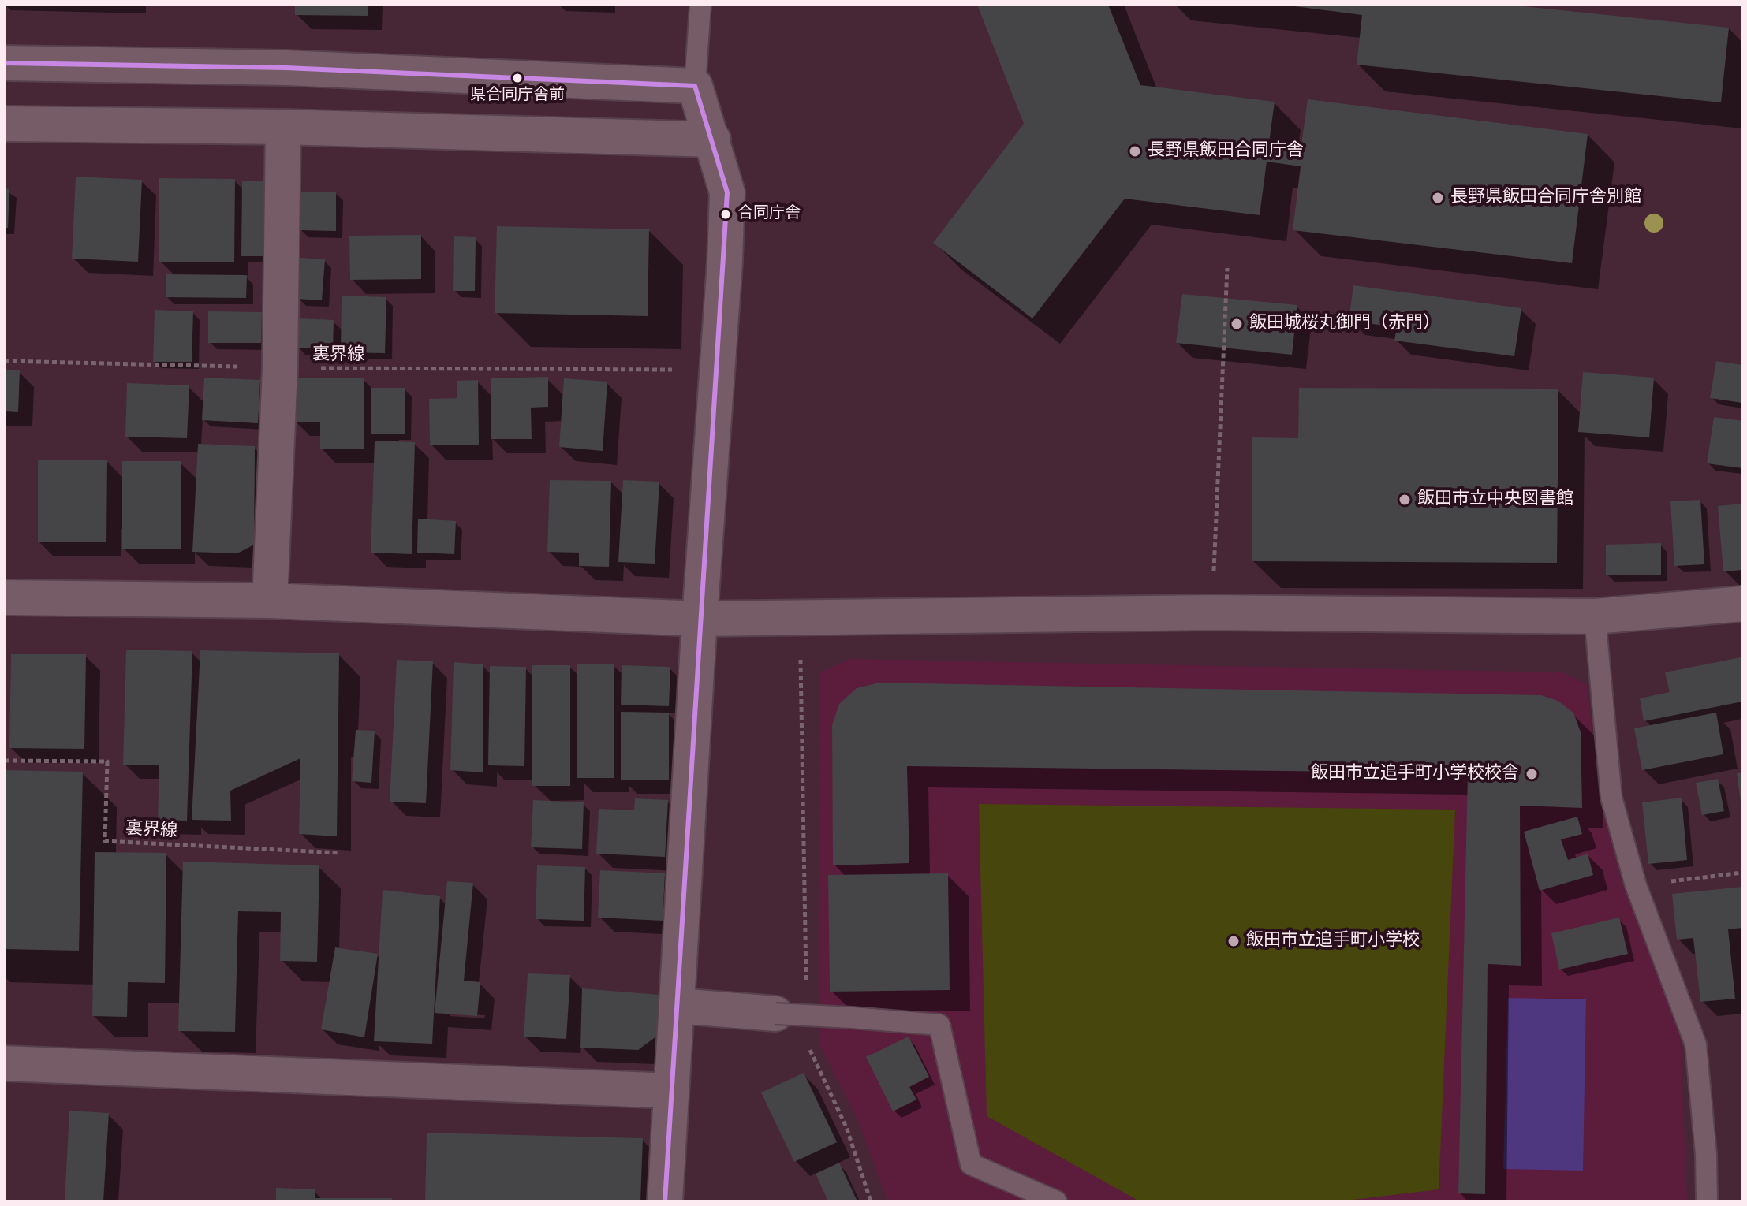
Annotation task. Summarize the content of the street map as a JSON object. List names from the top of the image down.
{
  "streets": {
    "path": ["裏界線"]
  },
  "places": [
    "県合同庁舎前",
    "長野県飯田合同庁舎",
    "長野県飯田合同庁舎別館",
    "合同庁舎",
    "飯田城桜丸御門（赤門）",
    "飯田市立中央図書館",
    "飯田市立追手町小学校校舎",
    "飯田市立追手町小学校"
  ]
}
